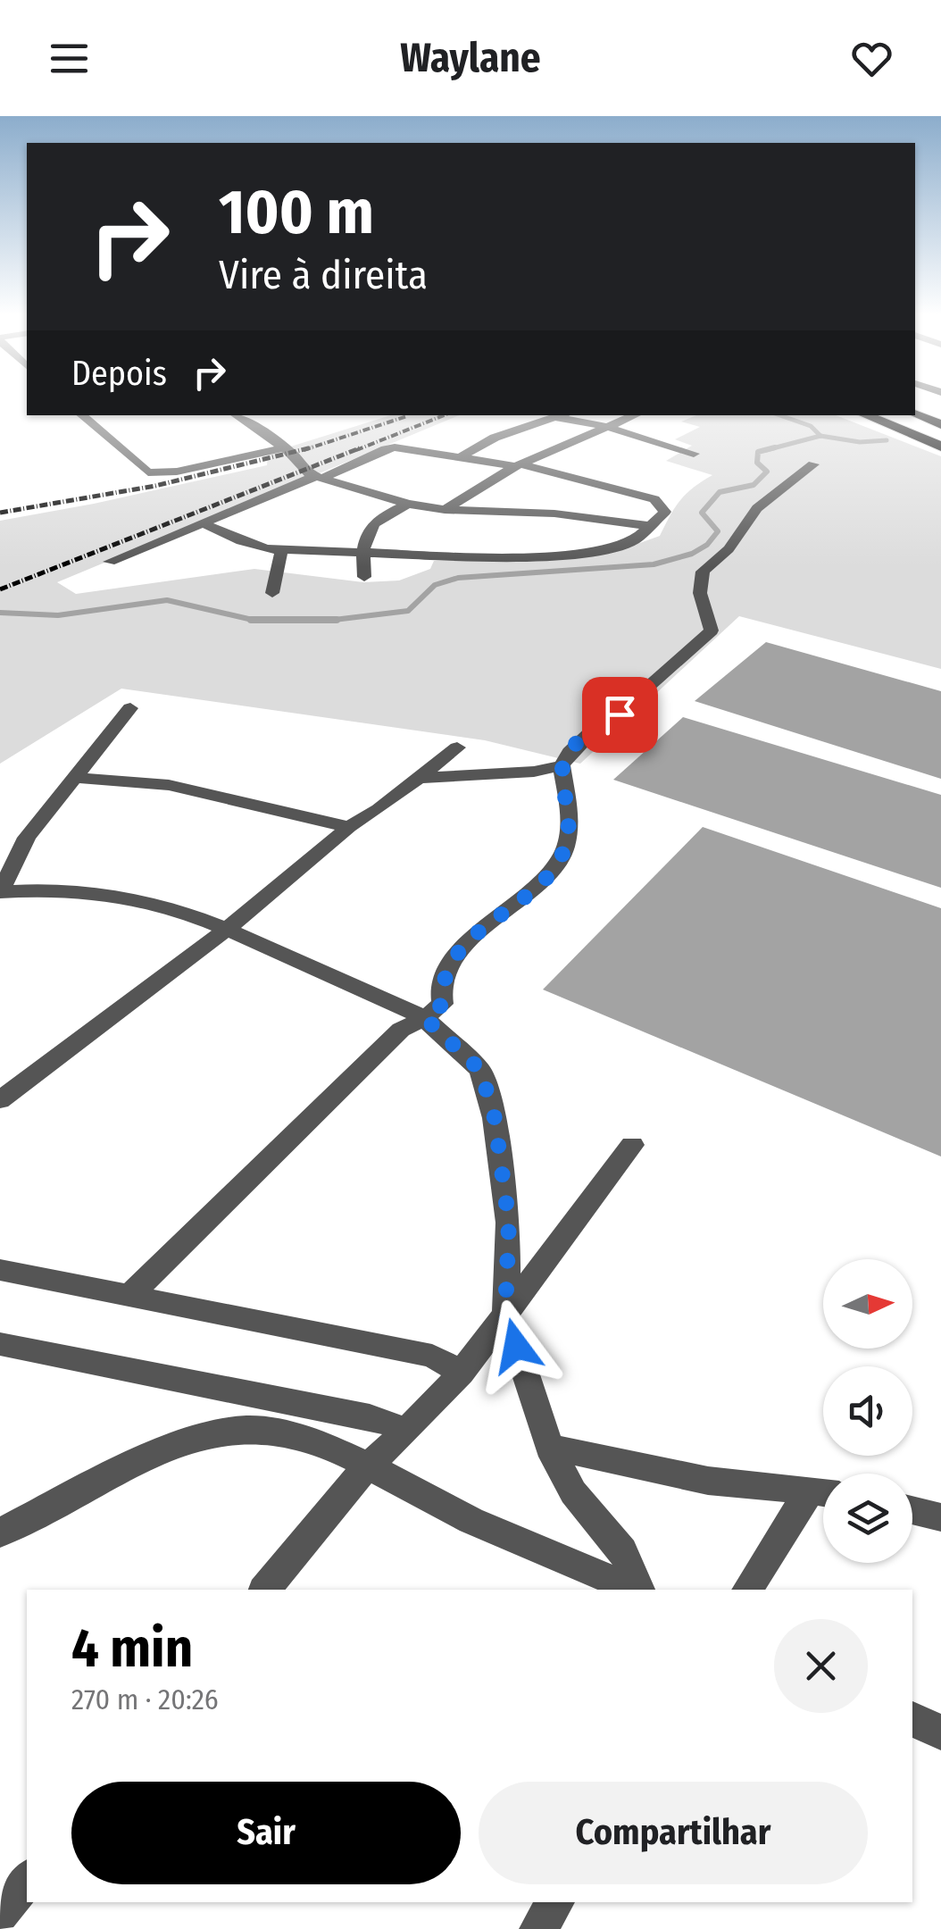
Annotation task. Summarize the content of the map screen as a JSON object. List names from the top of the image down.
{
  "north": "right",
  "page": {
    "header": "Waylane",
    "turn": ["100 m", "Vire à direita"],
    "then": "Depois",
    "heading": ["4 min", "270 m · 20:26"],
    "buttons": ["Sair", "Compartilhar"]
  }
}
